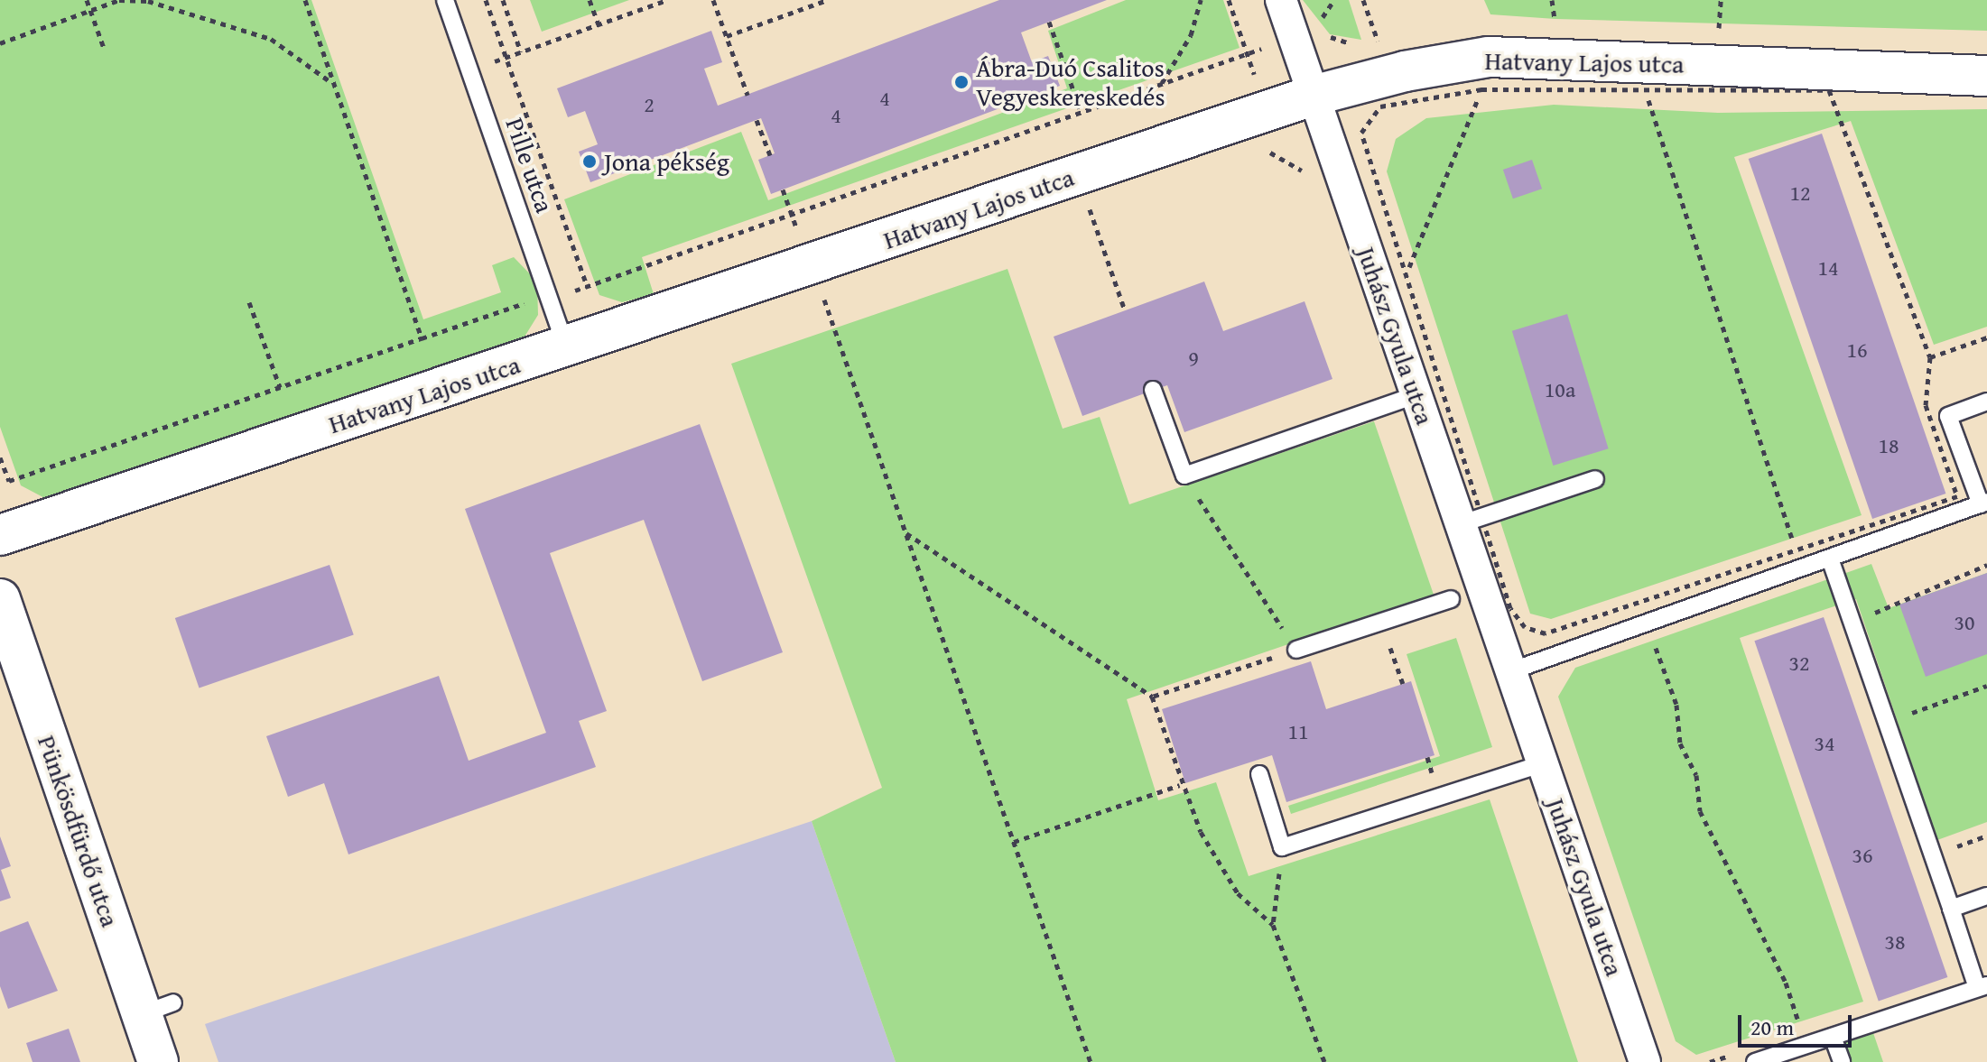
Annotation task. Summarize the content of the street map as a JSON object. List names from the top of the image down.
{
  "streets": {
    "street": ["Hatvany Lajos utca", "Juhász Gyula utca", "Pünkösdfürdő utca"],
    "lane": ["Pille utca"]
  },
  "crossings": [
    ["Hatvany Lajos utca", "Pille utca"],
    ["Hatvany Lajos utca", "Juhász Gyula utca"]
  ],
  "places": ["Ábra-Duó Csalitos Vegyeskereskedés", "Jona pékség"],
  "house_numbers": [
    "4",
    "2",
    "4",
    "12",
    "14",
    "16",
    "9",
    "10a",
    "18",
    "30",
    "32",
    "11",
    "34",
    "36",
    "38"
  ],
  "scale_bar": "20 m"
}
